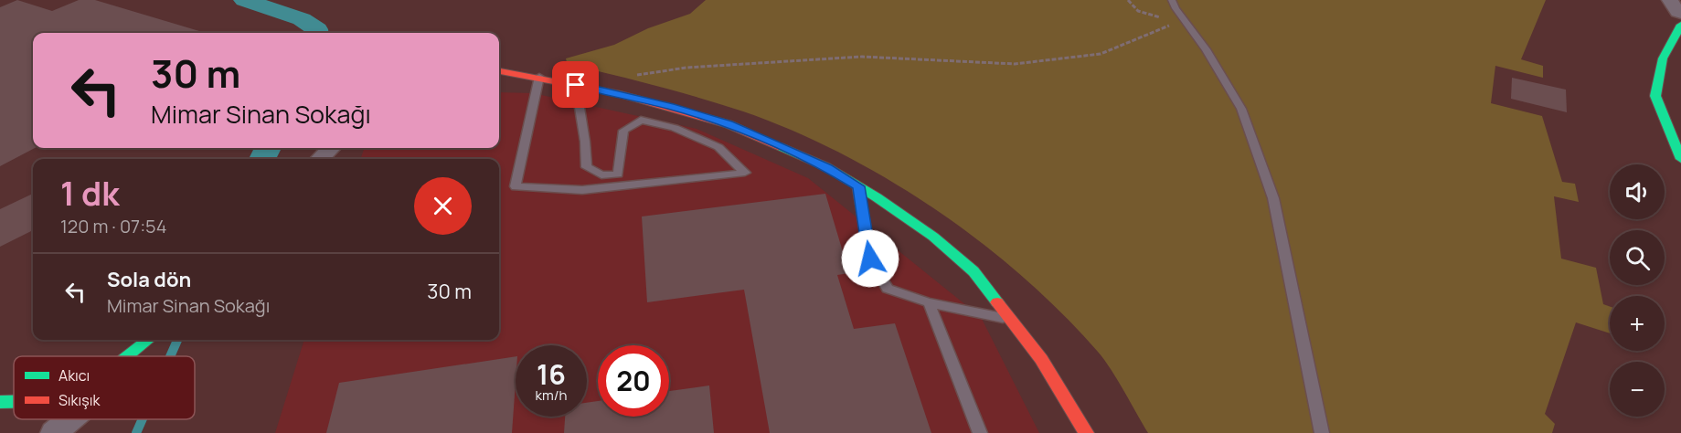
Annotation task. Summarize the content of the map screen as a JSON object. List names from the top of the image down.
{
  "legend": ["Akıcı", "Sıkışık"],
  "page": {
    "turn": ["30 m", "Mimar Sinan Sokağı"],
    "heading": ["1 dk", "120 m · 07:54"],
    "map_buttons": ["+", "−"],
    "list": [
      {
        "name": "Sola dön",
        "note": "Mimar Sinan Sokağı",
        "value": "30 m"
      }
    ],
    "speed": "16 km/h",
    "limit": "20"
  }
}
